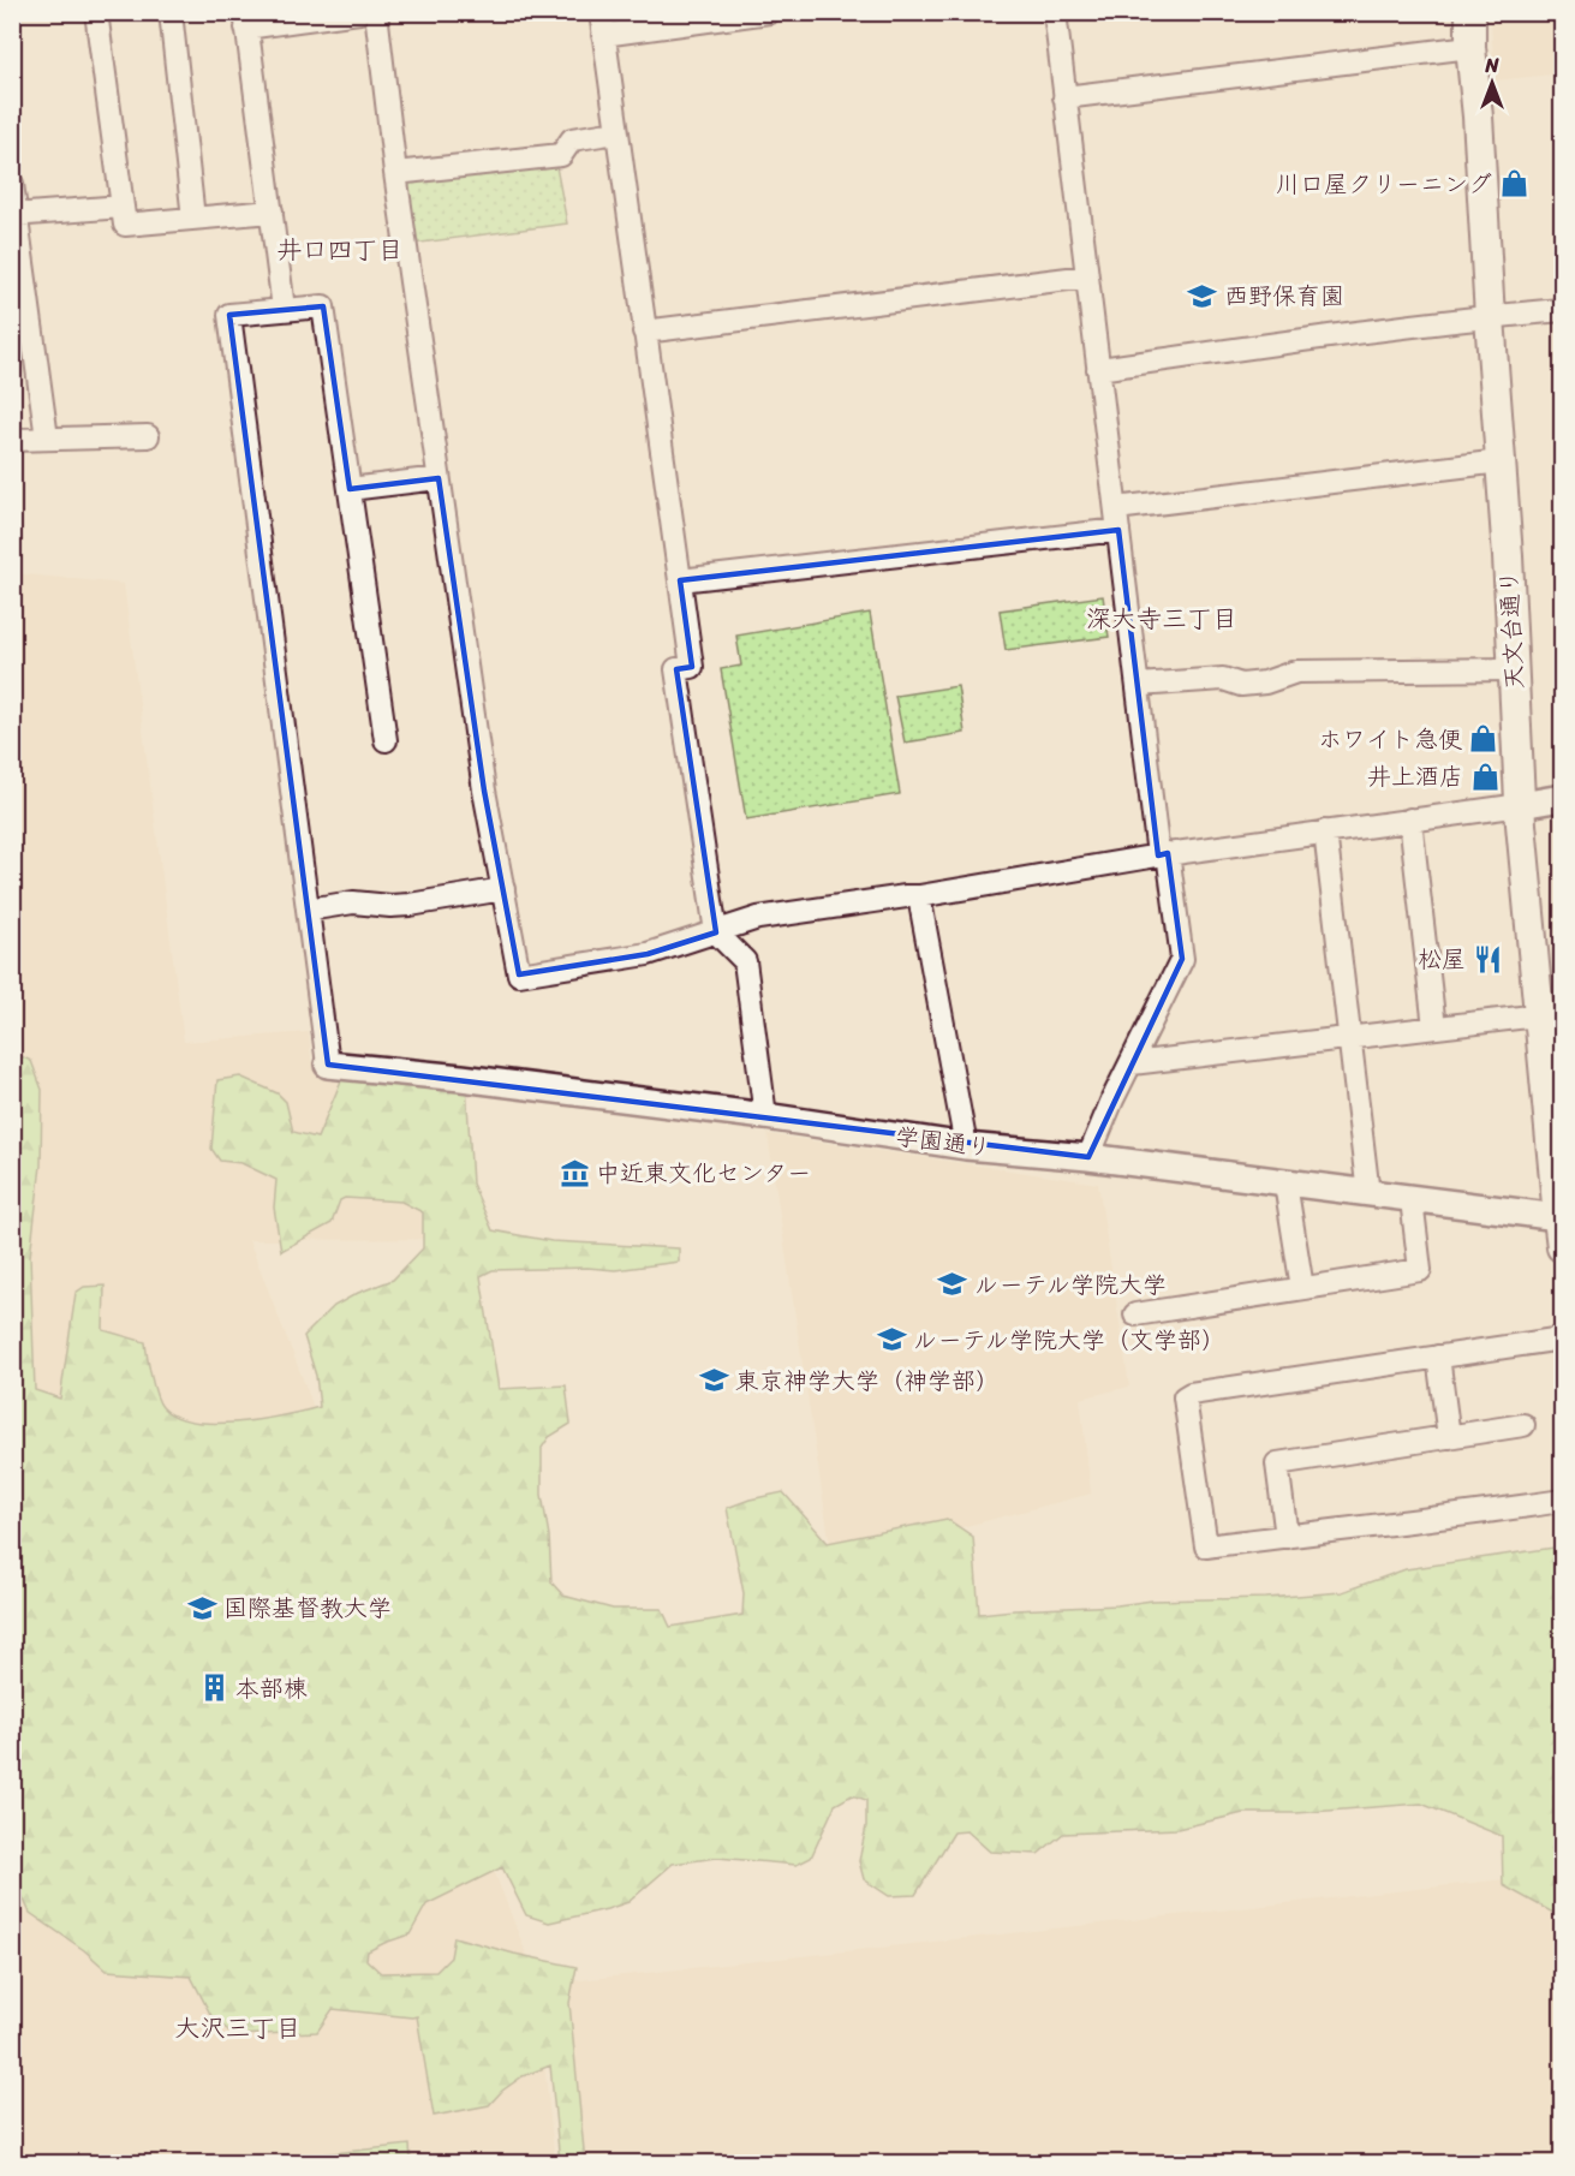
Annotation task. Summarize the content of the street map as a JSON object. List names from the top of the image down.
{
  "streets": {
    "main road": ["天文台通り"],
    "street": ["学園通り"]
  },
  "crossings": [
    ["天文台通り", "学園通り"]
  ],
  "districts": ["井口四丁目", "深大寺三丁目", "大沢三丁目"],
  "places": {
    "shop": ["川口屋クリーニング", "ホワイト急便", "井上酒店"],
    "school or university": [
      "西野保育園",
      "ルーテル学院大学",
      "ルーテル学院大学（文学部）",
      "東京神学大学（神学部）",
      "国際基督教大学"
    ],
    "restaurant": ["松屋"],
    "museum": ["中近東文化センター"],
    "building": ["本部棟"]
  },
  "north": "top"
}
